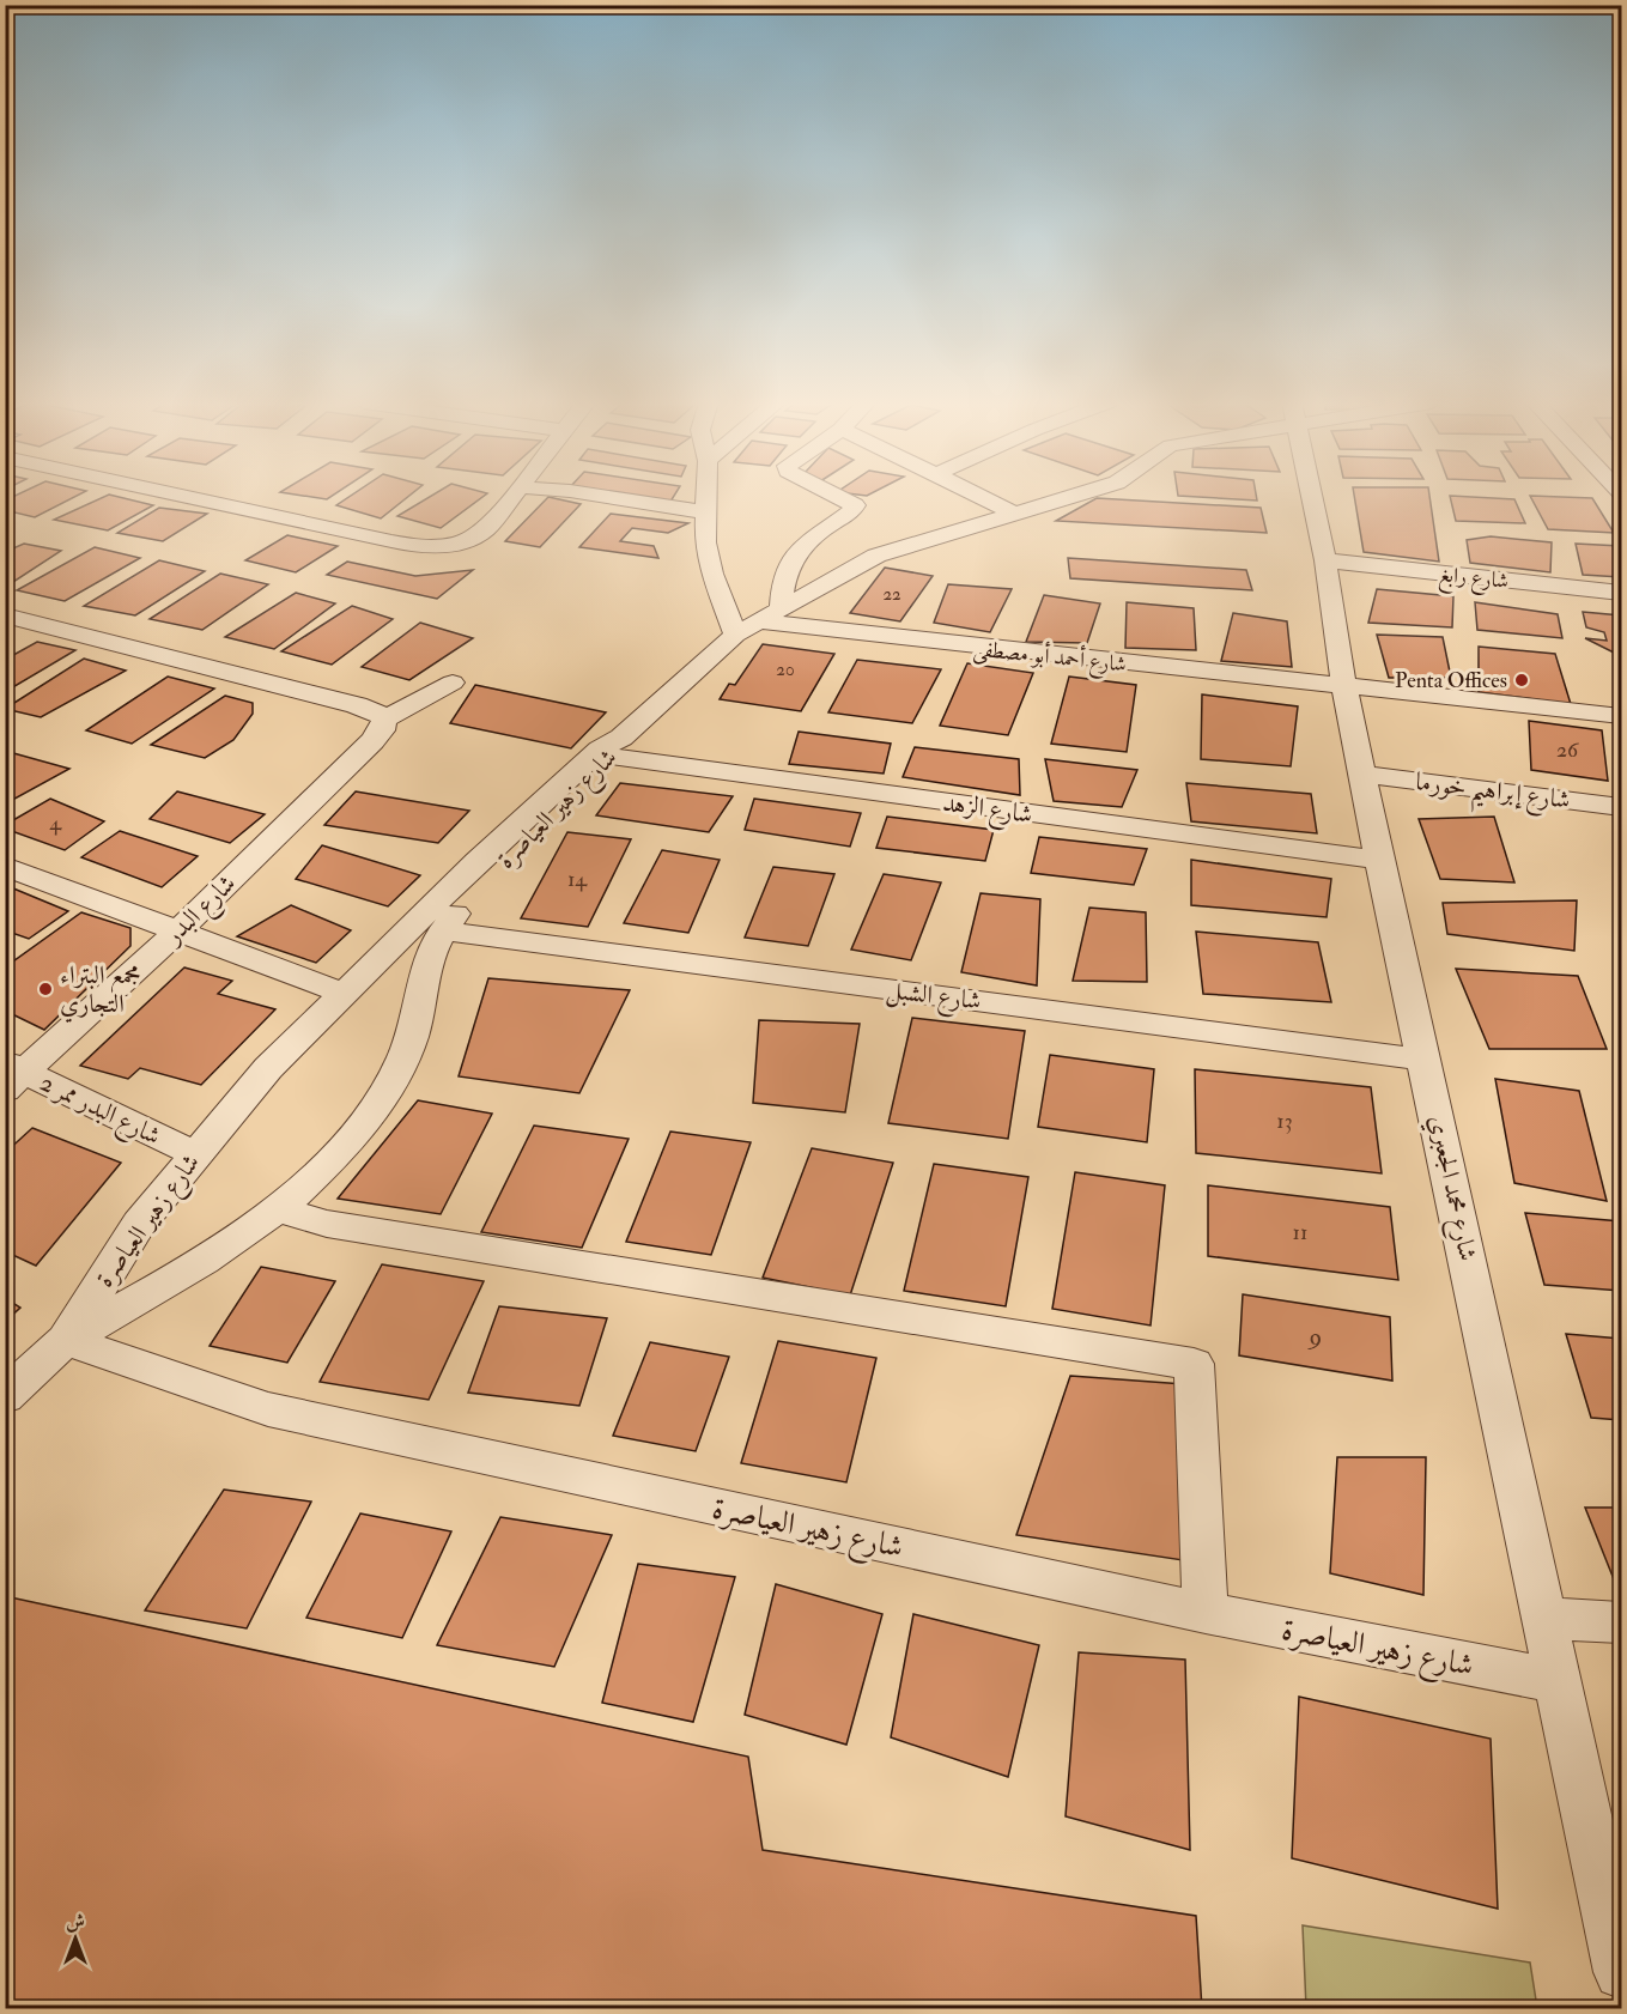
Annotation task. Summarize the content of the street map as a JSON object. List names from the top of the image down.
{
  "streets": {
    "street": [
      "شارع رابغ",
      "شارع أحمد أبو مصطفى",
      "شارع إبراهيم خورما",
      "شارع زهير العياصرة",
      "شارع الزهد",
      "شارع البدر",
      "شارع الشبل",
      "شارع البدر ممر 2",
      "شارع محمد الجعبري"
    ]
  },
  "crossings": [
    ["شارع رابغ", "شارع محمد الجعبري"],
    ["شارع أحمد أبو مصطفى", "شارع محمد الجعبري"],
    ["شارع إبراهيم خورما", "شارع محمد الجعبري"],
    ["شارع زهير العياصرة", "شارع الزهد"],
    ["شارع زهير العياصرة", "شارع الشبل"],
    ["شارع زهير العياصرة", "شارع البدر ممر 2"],
    ["شارع زهير العياصرة", "شارع محمد الجعبري"],
    ["شارع الزهد", "شارع محمد الجعبري"],
    ["شارع البدر", "شارع البدر ممر 2"],
    ["شارع الشبل", "شارع محمد الجعبري"]
  ],
  "places": ["Penta Offices", "مجمع البتراء التجاري"],
  "house_numbers": [
    "22",
    "20",
    "26",
    "4",
    "14",
    "13",
    "11",
    "9"
  ],
  "north": "top"
}
